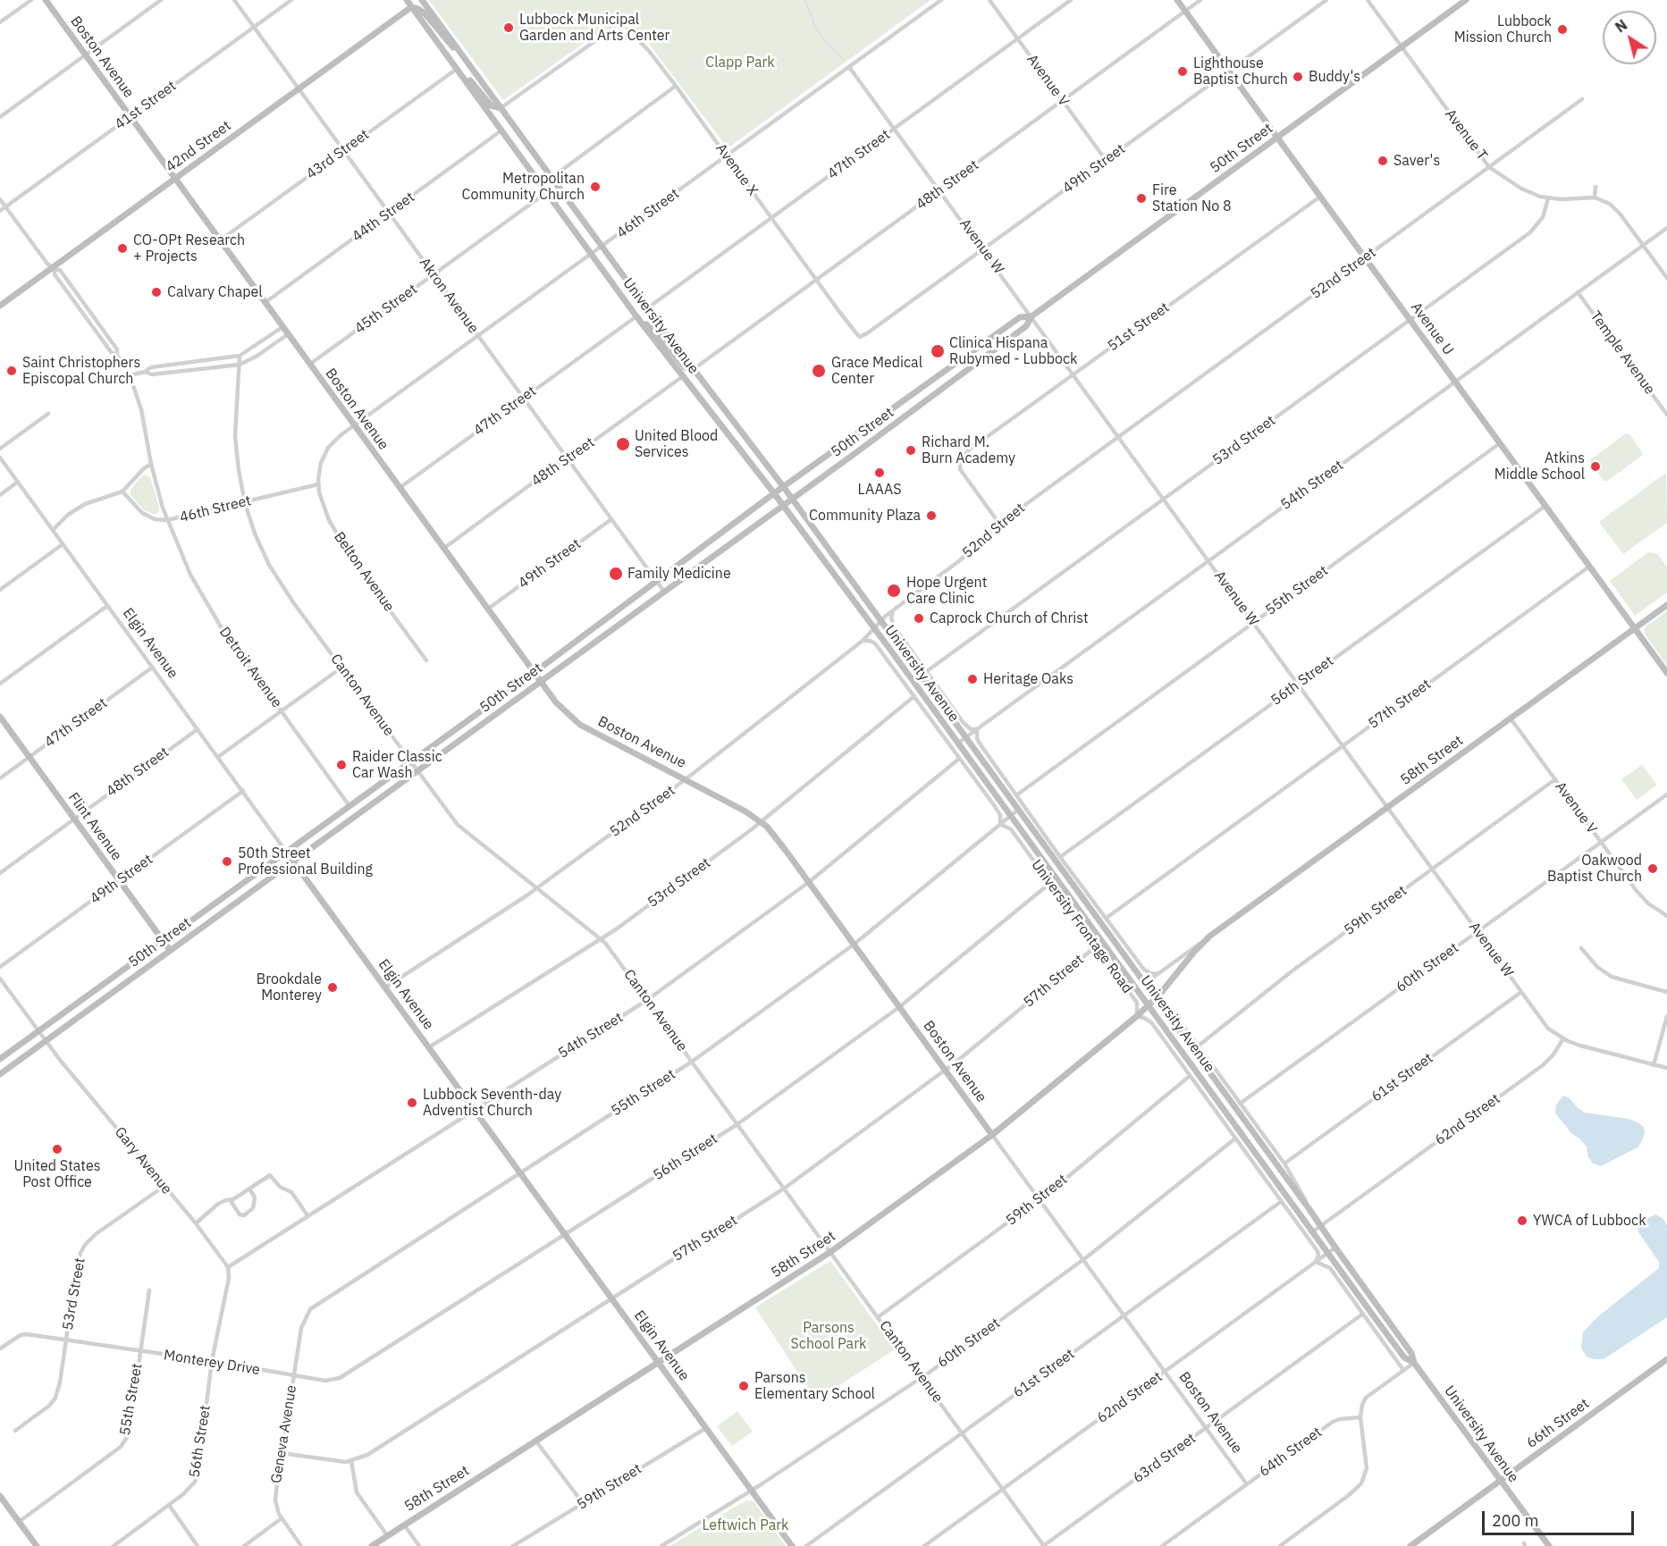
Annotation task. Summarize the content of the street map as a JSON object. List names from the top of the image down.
{
  "streets": {
    "main road": [
      "Boston Avenue",
      "42nd Street",
      "50th Street",
      "University Avenue",
      "Avenue U",
      "Elgin Avenue",
      "58th Street",
      "Flint Avenue",
      "66th Street"
    ],
    "street": [
      "Avenue V",
      "41st Street",
      "Avenue T",
      "43rd Street",
      "47th Street",
      "49th Street",
      "Avenue X",
      "48th Street",
      "46th Street",
      "44th Street",
      "Avenue W",
      "52nd Street",
      "Akron Avenue",
      "45th Street",
      "51st Street",
      "Temple Avenue",
      "53rd Street",
      "54th Street",
      "Belton Avenue",
      "55th Street",
      "Detroit Avenue",
      "56th Street",
      "Canton Avenue",
      "57th Street",
      "59th Street",
      "University Frontage Road",
      "60th Street",
      "61st Street",
      "62nd Street",
      "Gary Avenue",
      "Monterey Drive",
      "Geneva Avenue",
      "64th Street",
      "63rd Street"
    ]
  },
  "crossings": [
    ["Boston Avenue", "41st Street"],
    ["Boston Avenue", "42nd Street"],
    ["Boston Avenue", "50th Street"],
    ["Boston Avenue", "43rd Street"],
    ["Boston Avenue", "47th Street"],
    ["Boston Avenue", "49th Street"],
    ["Boston Avenue", "48th Street"],
    ["Boston Avenue", "46th Street"],
    ["Boston Avenue", "44th Street"],
    ["Boston Avenue", "52nd Street"],
    ["Boston Avenue", "45th Street"],
    ["Boston Avenue", "53rd Street"],
    ["Boston Avenue", "54th Street"],
    ["Boston Avenue", "Belton Avenue"],
    ["Boston Avenue", "55th Street"],
    ["Boston Avenue", "56th Street"],
    ["Boston Avenue", "57th Street"],
    ["Boston Avenue", "58th Street"],
    ["Boston Avenue", "59th Street"],
    ["Boston Avenue", "60th Street"],
    ["Boston Avenue", "61st Street"],
    ["Boston Avenue", "62nd Street"],
    ["Boston Avenue", "64th Street"],
    ["Boston Avenue", "63rd Street"],
    ["Avenue V", "47th Street"],
    ["Avenue V", "49th Street"],
    ["Avenue V", "48th Street"],
    ["Avenue V", "58th Street"],
    ["Avenue V", "59th Street"],
    ["Avenue V", "60th Street"],
    ["41st Street", "Akron Avenue"],
    ["Avenue T", "50th Street"],
    ["Avenue T", "52nd Street"],
    ["Avenue T", "53rd Street"],
    ["42nd Street", "Akron Avenue"],
    ["42nd Street", "University Avenue"],
    ["50th Street", "Avenue W"],
    ["50th Street", "Akron Avenue"],
    ["50th Street", "University Avenue"],
    ["50th Street", "Avenue U"],
    ["50th Street", "Elgin Avenue"],
    ["50th Street", "Detroit Avenue"],
    ["50th Street", "Canton Avenue"],
    ["50th Street", "Flint Avenue"],
    ["50th Street", "Gary Avenue"],
    ["43rd Street", "Akron Avenue"],
    ["43rd Street", "University Avenue"],
    ["47th Street", "Avenue X"],
    ["47th Street", "Avenue W"],
    ["47th Street", "Akron Avenue"],
    ["47th Street", "University Avenue"],
    ["47th Street", "Elgin Avenue"],
    ["47th Street", "Flint Avenue"],
    ["49th Street", "Avenue X"],
    ["49th Street", "Avenue W"],
    ["49th Street", "Akron Avenue"],
    ["49th Street", "Avenue U"],
    ["49th Street", "Elgin Avenue"],
    ["49th Street", "Flint Avenue"],
    ["Avenue X", "48th Street"],
    ["Avenue X", "46th Street"],
    ["Avenue X", "University Avenue"],
    ["48th Street", "Avenue W"],
    ["48th Street", "Akron Avenue"],
    ["48th Street", "University Avenue"],
    ["48th Street", "Avenue U"],
    ["48th Street", "Elgin Avenue"],
    ["48th Street", "Flint Avenue"],
    ["46th Street", "Avenue W"],
    ["46th Street", "Akron Avenue"],
    ["46th Street", "University Avenue"],
    ["46th Street", "Belton Avenue"],
    ["46th Street", "Detroit Avenue"],
    ["46th Street", "Canton Avenue"],
    ["44th Street", "Akron Avenue"],
    ["44th Street", "University Avenue"],
    ["Avenue W", "52nd Street"],
    ["Avenue W", "51st Street"],
    ["Avenue W", "53rd Street"],
    ["Avenue W", "54th Street"],
    ["Avenue W", "55th Street"],
    ["Avenue W", "56th Street"],
    ["Avenue W", "57th Street"],
    ["Avenue W", "58th Street"],
    ["Avenue W", "59th Street"],
    ["Avenue W", "60th Street"],
    ["Avenue W", "61st Street"],
    ["Avenue W", "62nd Street"],
    ["52nd Street", "University Avenue"],
    ["52nd Street", "51st Street"],
    ["52nd Street", "Avenue U"],
    ["52nd Street", "Elgin Avenue"],
    ["52nd Street", "Canton Avenue"],
    ["52nd Street", "University Frontage Road"],
    ["Akron Avenue", "45th Street"],
    ["University Avenue", "54th Street"],
    ["University Avenue", "55th Street"],
    ["University Avenue", "58th Street"],
    ["University Avenue", "62nd Street"],
    ["University Avenue", "66th Street"],
    ["51st Street", "Avenue U"],
    ["Avenue U", "53rd Street"],
    ["Avenue U", "54th Street"],
    ["Avenue U", "55th Street"],
    ["Avenue U", "56th Street"],
    ["Avenue U", "57th Street"],
    ["Avenue U", "58th Street"],
    ["Temple Avenue", "54th Street"],
    ["53rd Street", "Elgin Avenue"],
    ["53rd Street", "Canton Avenue"],
    ["53rd Street", "University Frontage Road"],
    ["53rd Street", "Gary Avenue"],
    ["53rd Street", "Monterey Drive"],
    ["54th Street", "Elgin Avenue"],
    ["54th Street", "Canton Avenue"],
    ["54th Street", "University Frontage Road"],
    ["54th Street", "Gary Avenue"],
    ["55th Street", "Elgin Avenue"],
    ["55th Street", "Canton Avenue"],
    ["55th Street", "University Frontage Road"],
    ["55th Street", "Monterey Drive"],
    ["55th Street", "Geneva Avenue"],
    ["Elgin Avenue", "56th Street"],
    ["Elgin Avenue", "57th Street"],
    ["Elgin Avenue", "58th Street"],
    ["Elgin Avenue", "59th Street"],
    ["Elgin Avenue", "60th Street"],
    ["56th Street", "Canton Avenue"],
    ["56th Street", "University Frontage Road"],
    ["56th Street", "Monterey Drive"],
    ["56th Street", "Geneva Avenue"],
    ["Canton Avenue", "57th Street"],
    ["Canton Avenue", "58th Street"],
    ["Canton Avenue", "59th Street"],
    ["Canton Avenue", "60th Street"],
    ["Canton Avenue", "61st Street"],
    ["Canton Avenue", "62nd Street"],
    ["Canton Avenue", "63rd Street"],
    ["57th Street", "University Frontage Road"],
    ["57th Street", "Geneva Avenue"],
    ["58th Street", "University Frontage Road"],
    ["Monterey Drive", "Geneva Avenue"]
  ],
  "parks": ["Clapp Park", "Parsons School Park", "Leftwich Park"],
  "places": [
    "Lubbock Municipal Garden and Arts Center",
    "Lubbock Mission Church",
    "Lighthouse Baptist Church",
    "Buddy's",
    "Saver's",
    "Metropolitan Community Church",
    "Fire Station No 8",
    "CO-OPt Research + Projects",
    "Calvary Chapel",
    "Clinica Hispana Rubymed - Lubbock",
    "Saint Christophers Episcopal Church",
    "Grace Medical Center",
    "United Blood Services",
    "Richard M. Burn Academy",
    "Atkins Middle School",
    "LAAAS",
    "Community Plaza",
    "Family Medicine",
    "Hope Urgent Care Clinic",
    "Caprock Church of Christ",
    "Heritage Oaks",
    "Raider Classic Car Wash",
    "50th Street Professional Building",
    "Oakwood Baptist Church",
    "Brookdale Monterey",
    "Lubbock Seventh-day Adventist Church",
    "United States Post Office",
    "YWCA of Lubbock",
    "Parsons Elementary School"
  ],
  "scale_bar": "200 m",
  "north": "top left"
}
